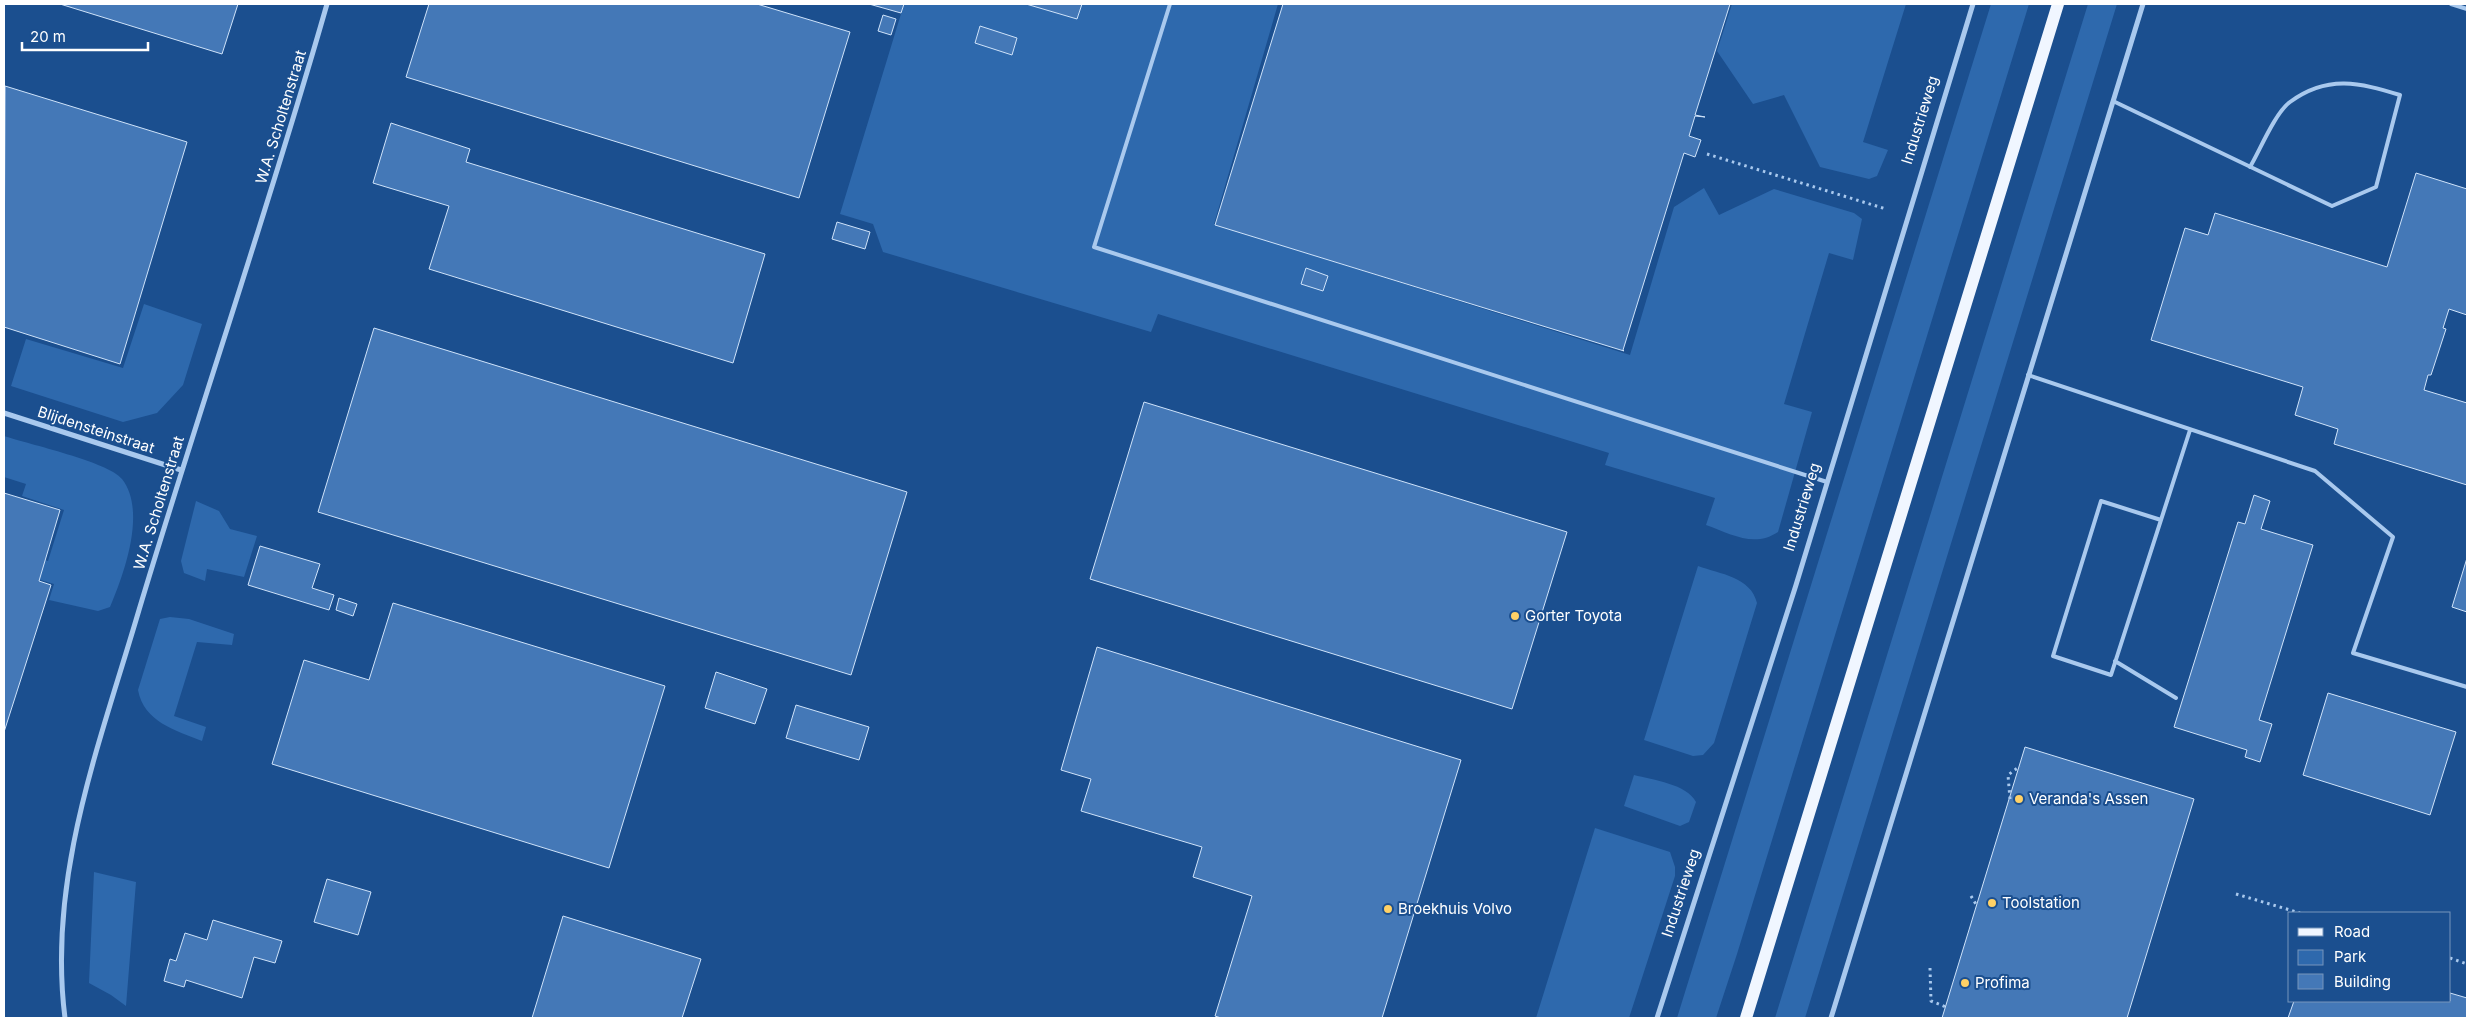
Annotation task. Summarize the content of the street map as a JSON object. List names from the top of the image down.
{
  "streets": {
    "street": ["W.A. Scholtenstraat", "Industrieweg", "Blijdensteinstraat"]
  },
  "crossings": [
    ["W.A. Scholtenstraat", "Blijdensteinstraat"]
  ],
  "places": [
    "Gorter Toyota",
    "Veranda's Assen",
    "Toolstation",
    "Broekhuis Volvo",
    "Profima"
  ],
  "legend": ["Road", "Park", "Building"],
  "scale_bar": "20 m"
}
